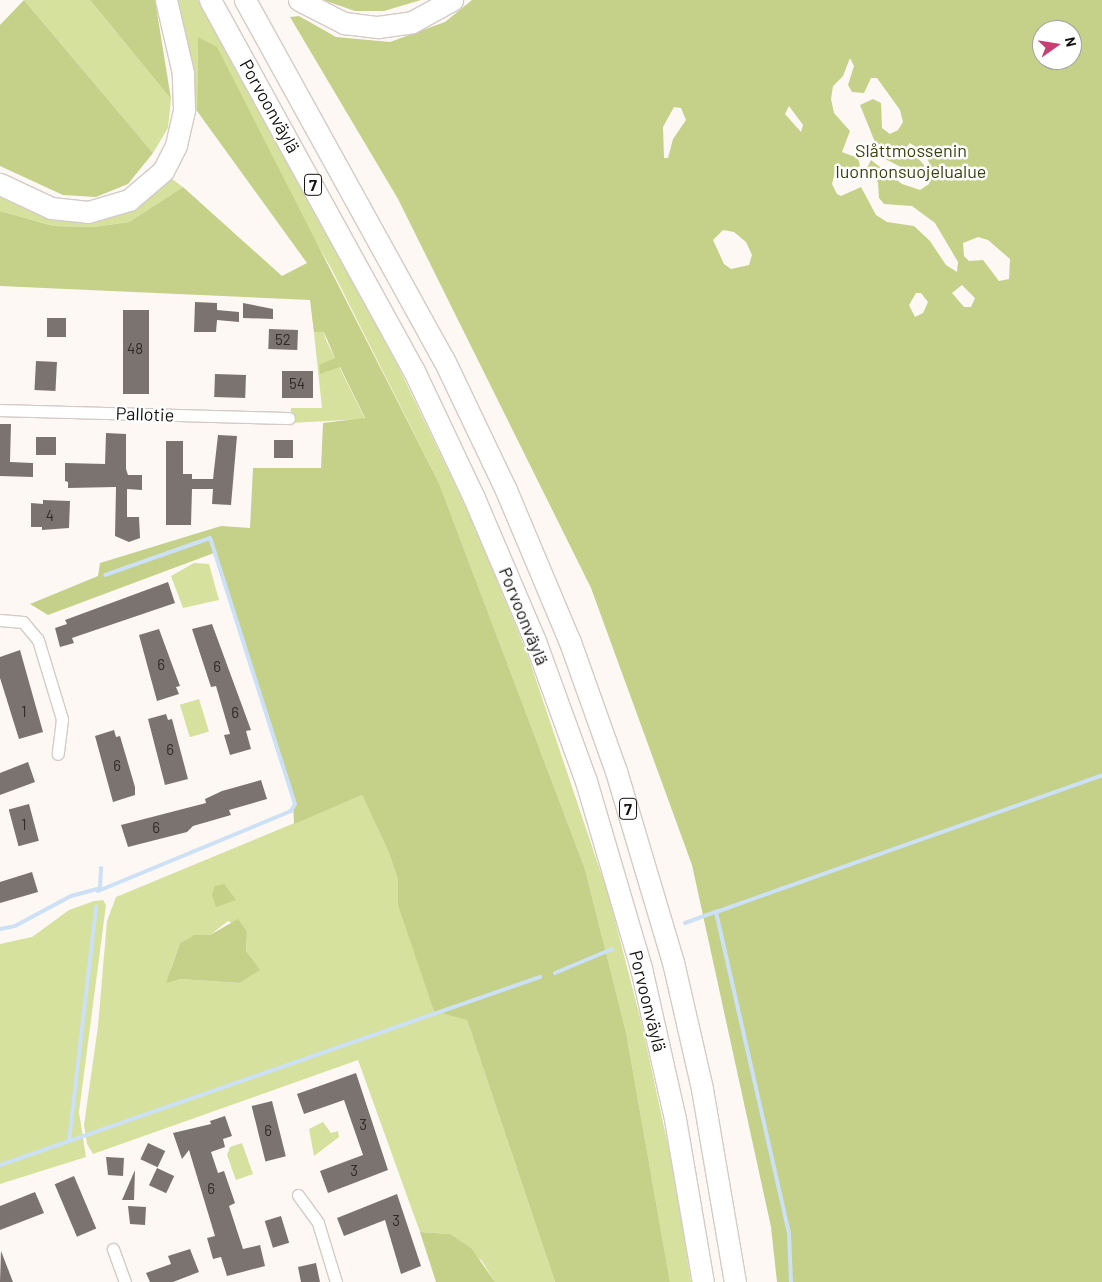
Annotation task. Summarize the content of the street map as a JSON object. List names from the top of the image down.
{
  "streets": {
    "highway": ["Porvoonväylä", "7"],
    "street": ["Pallotie"]
  },
  "parks": ["Slåttmossenin luonnonsuojelualue"],
  "house_numbers": [
    "52",
    "48",
    "54",
    "4",
    "6",
    "6",
    "1",
    "6",
    "6",
    "6",
    "1",
    "6",
    "3",
    "6",
    "3",
    "6",
    "3"
  ],
  "north": "right"
}
